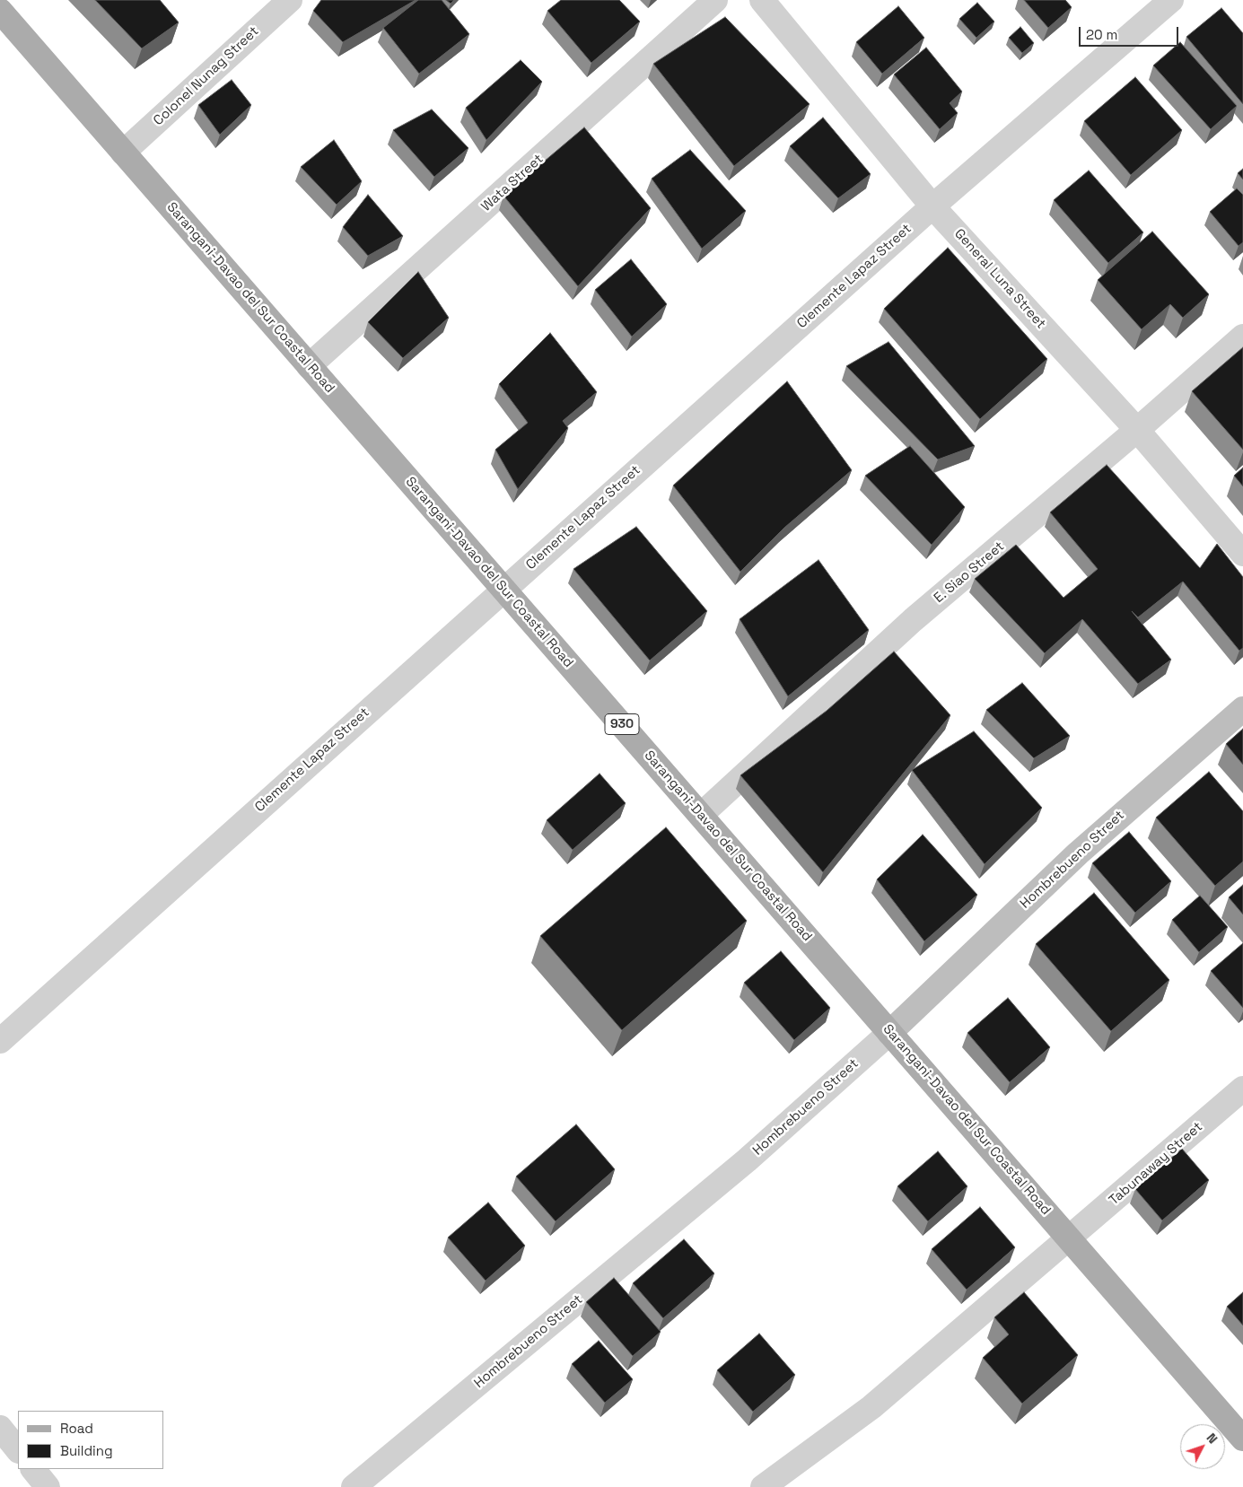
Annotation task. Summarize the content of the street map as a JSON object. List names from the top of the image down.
{
  "streets": {
    "main road": ["Sarangani-Davao del Sur Coastal Road", "930"],
    "street": [
      "Colonel Nunag Street",
      "Wata Street",
      "Clemente Lapaz Street",
      "General Luna Street",
      "E. Siao Street",
      "Hombrebueno Street",
      "Tabunaway Street"
    ]
  },
  "crossings": [
    ["Colonel Nunag Street", "Sarangani-Davao del Sur Coastal Road"],
    ["Wata Street", "Sarangani-Davao del Sur Coastal Road"],
    ["Clemente Lapaz Street", "General Luna Street"],
    ["Clemente Lapaz Street", "Sarangani-Davao del Sur Coastal Road"],
    ["General Luna Street", "E. Siao Street"],
    ["Sarangani-Davao del Sur Coastal Road", "E. Siao Street"],
    ["Sarangani-Davao del Sur Coastal Road", "Hombrebueno Street"],
    ["Sarangani-Davao del Sur Coastal Road", "Tabunaway Street"]
  ],
  "legend": ["Road", "Building"],
  "scale_bar": "20 m",
  "north": "top right"
}
